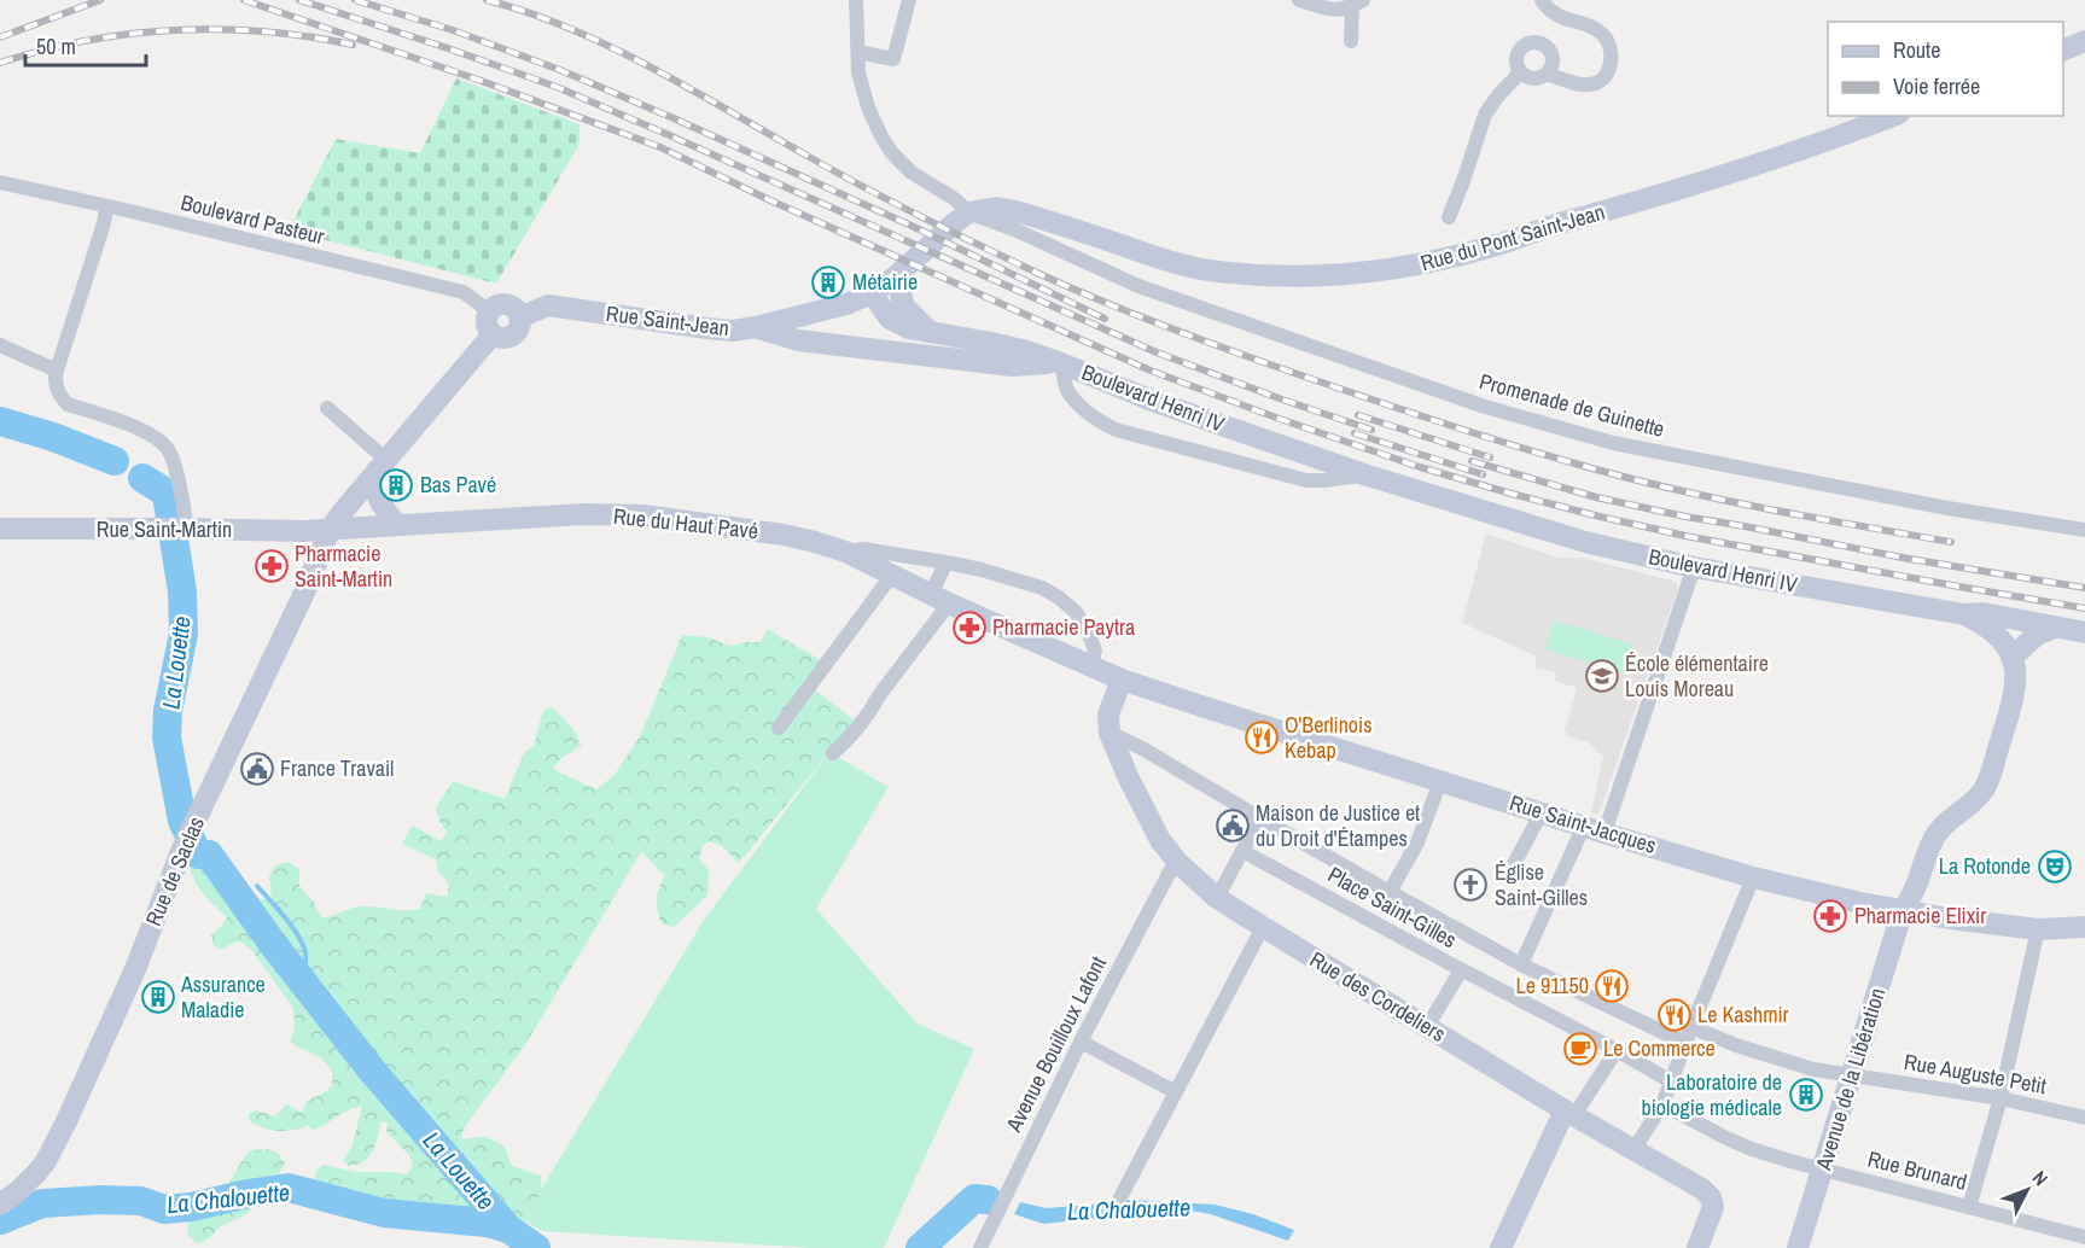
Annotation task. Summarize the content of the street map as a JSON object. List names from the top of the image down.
{
  "streets": {
    "street": [
      "Boulevard Pasteur",
      "Rue du Pont Saint-Jean",
      "Rue Saint-Jean",
      "Boulevard Henri IV",
      "Promenade de Guinette",
      "Rue du Haut Pavé",
      "Rue Saint-Martin",
      "Rue Saint-Jacques",
      "Rue de Saclas",
      "Place Saint-Gilles",
      "Rue des Cordeliers",
      "Avenue Bouilloux Lafont",
      "Rue Auguste Petit",
      "Avenue de la Libération",
      "Rue Brunard"
    ]
  },
  "crossings": [
    ["Boulevard Pasteur", "Rue Saint-Jean"],
    ["Rue du Pont Saint-Jean", "Rue Saint-Jean"],
    ["Rue du Pont Saint-Jean", "Promenade de Guinette"],
    ["Rue Saint-Jean", "Boulevard Henri IV"],
    ["Rue Saint-Jean", "Promenade de Guinette"],
    ["Rue du Haut Pavé", "Rue Saint-Martin"],
    ["Rue du Haut Pavé", "Rue Saint-Jacques"],
    ["Rue du Haut Pavé", "Rue de Saclas"],
    ["Rue Saint-Martin", "Rue de Saclas"],
    ["Rue Saint-Jacques", "Avenue de la Libération"],
    ["Place Saint-Gilles", "Rue des Cordeliers"],
    ["Rue des Cordeliers", "Avenue Bouilloux Lafont"],
    ["Rue Auguste Petit", "Avenue de la Libération"],
    ["Avenue de la Libération", "Rue Brunard"]
  ],
  "water": ["La Louette", "La Chalouette"],
  "places": {
    "building": [
      "Métairie",
      "Bas Pavé",
      "Assurance Maladie",
      "Laboratoire de biologie médicale"
    ],
    "pharmacy": ["Pharmacie Saint-Martin", "Pharmacie Paytra", "Pharmacie Elixir"],
    "school or university": ["École élémentaire Louis Moreau"],
    "restaurant": ["O'Berlinois Kebap", "Le 91150", "Le Kashmir"],
    "public building": ["France Travail", "Maison de Justice et du Droit d'Étampes"],
    "theatre": ["La Rotonde"],
    "church": ["Église Saint-Gilles"],
    "cafe": ["Le Commerce"]
  },
  "legend": ["Route", "Voie ferrée"],
  "scale_bar": "50 m",
  "north": "top right"
}
